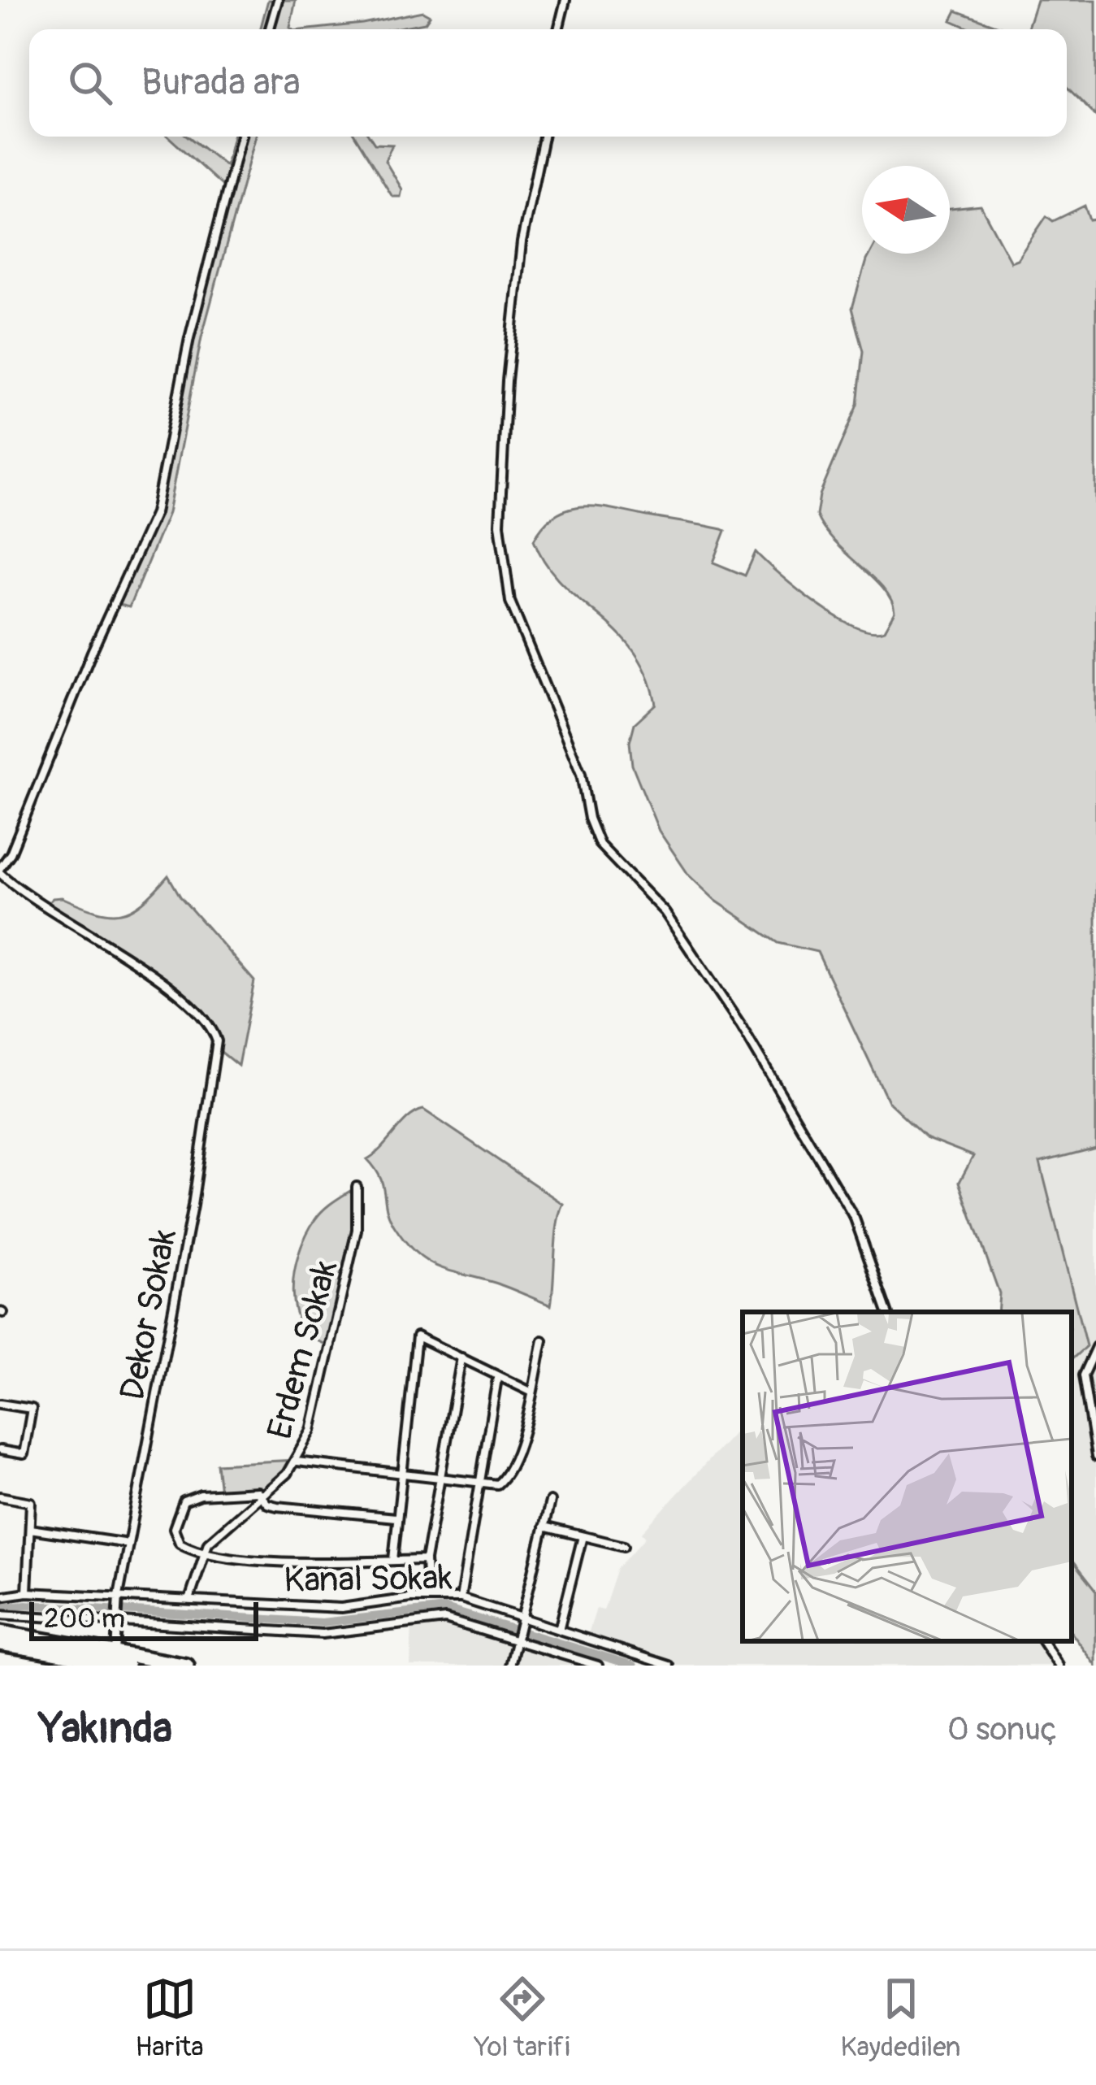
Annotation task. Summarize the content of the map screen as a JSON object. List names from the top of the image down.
{
  "streets": {
    "street": ["Dekor Sokak", "Erdem Sokak", "Kanal Sokak"]
  },
  "crossings": [
    ["Dekor Sokak", "Kanal Sokak"],
    ["Erdem Sokak", "Kanal Sokak"]
  ],
  "scale_bar": "200 m",
  "north": "left",
  "page": {
    "search": "Burada ara",
    "scale": "200 m",
    "heading": ["Yakında", "0 sonuç"],
    "nav": ["Harita", "Yol tarifi", "Kaydedilen"]
  }
}
